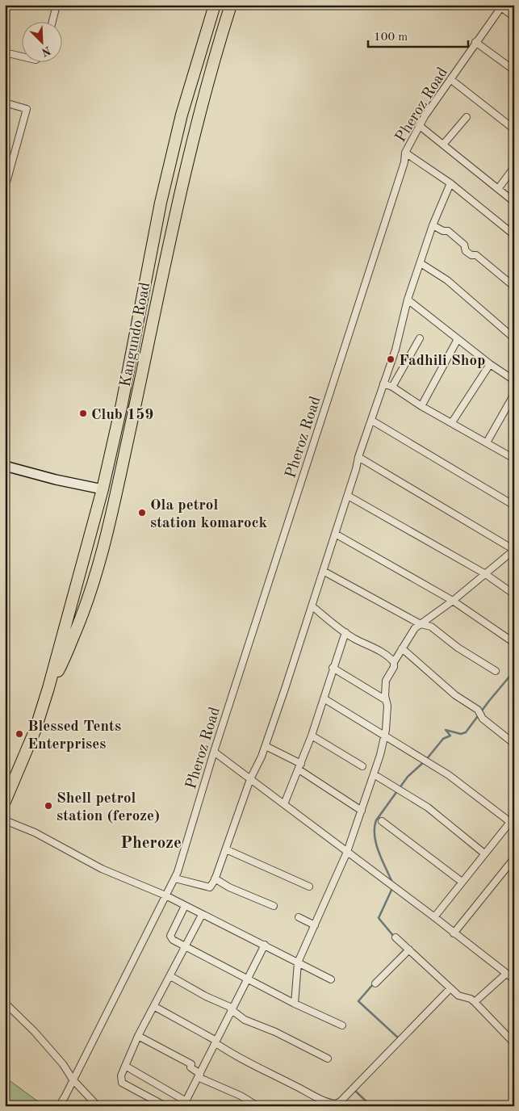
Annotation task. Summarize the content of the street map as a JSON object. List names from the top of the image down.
{
  "streets": {
    "highway": ["Kangundo Road"],
    "street": ["Pheroz Road"]
  },
  "districts": ["Pheroze"],
  "places": [
    "Fadhili Shop",
    "Club 159",
    "Ola petrol station komarock",
    "Blessed Tents Enterprises",
    "Shell petrol station (feroze)"
  ],
  "scale_bar": "100 m",
  "north": "bottom right"
}
